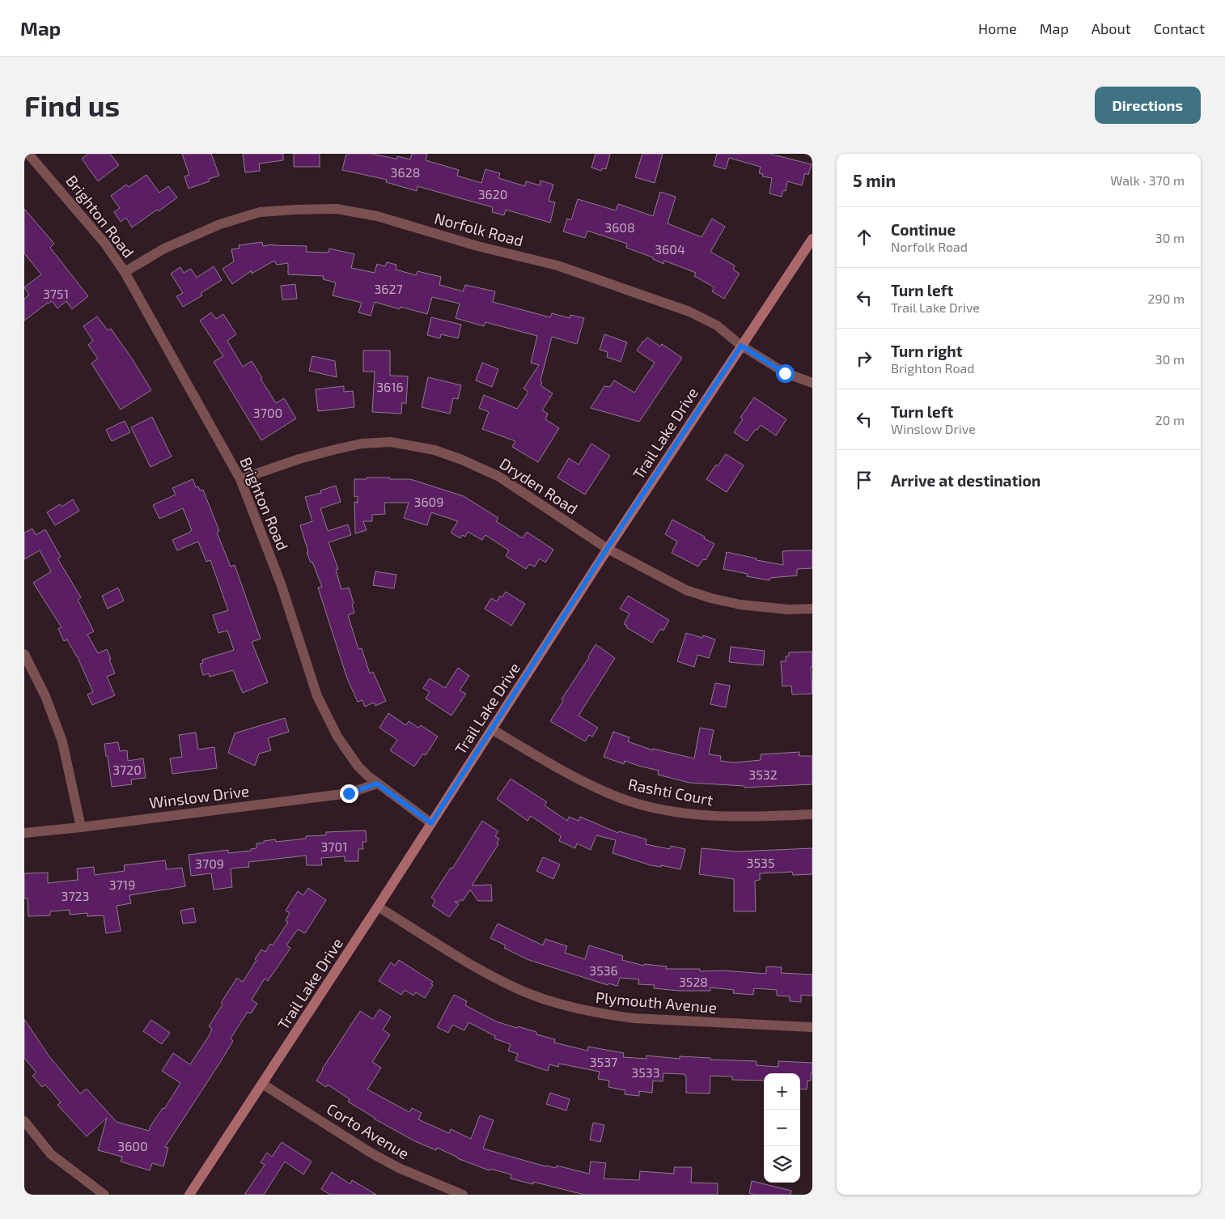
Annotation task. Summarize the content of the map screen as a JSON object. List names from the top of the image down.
{
  "streets": {
    "street": [
      "Brighton Road",
      "Norfolk Road",
      "Trail Lake Drive",
      "Dryden Road",
      "Rashti Court",
      "Winslow Drive",
      "Plymouth Avenue",
      "Corto Avenue"
    ]
  },
  "crossings": [
    ["Brighton Road", "Norfolk Road"],
    ["Brighton Road", "Trail Lake Drive"],
    ["Brighton Road", "Dryden Road"],
    ["Brighton Road", "Winslow Drive"],
    ["Norfolk Road", "Trail Lake Drive"],
    ["Trail Lake Drive", "Dryden Road"],
    ["Trail Lake Drive", "Rashti Court"],
    ["Trail Lake Drive", "Plymouth Avenue"],
    ["Trail Lake Drive", "Corto Avenue"]
  ],
  "house_numbers": [
    "3628",
    "3620",
    "3608",
    "3604",
    "3627",
    "3751",
    "3616",
    "3700",
    "3609",
    "3720",
    "3532",
    "3701",
    "3535",
    "3709",
    "3719",
    "3723",
    "3536",
    "3528",
    "3537",
    "3533",
    "3600"
  ],
  "page": {
    "header": "Map",
    "nav": [
      "Home",
      "Map",
      "About",
      "Contact"
    ],
    "buttons": "Directions",
    "title": "Find us",
    "heading": ["5 min", "Walk · 370 m"],
    "list": [
      ["Continue", "Norfolk Road", "30 m"],
      ["Turn left", "Trail Lake Drive", "290 m"],
      ["Turn right", "Brighton Road", "30 m"],
      ["Turn left", "Winslow Drive", "20 m"],
      "Arrive at destination"
    ],
    "map_buttons": ["+", "−"]
  }
}
